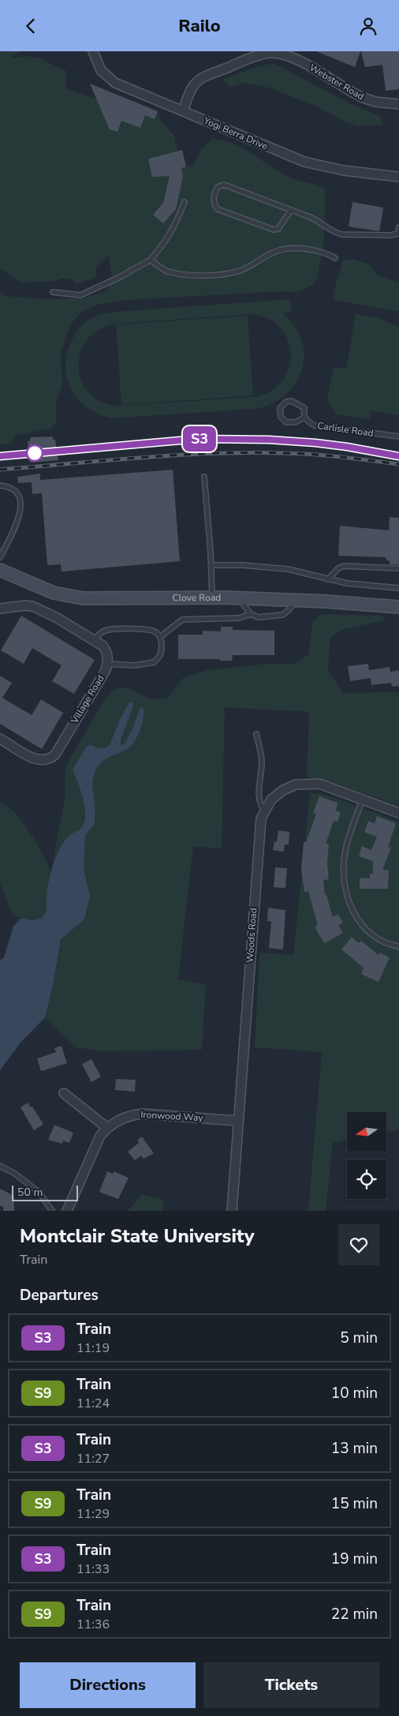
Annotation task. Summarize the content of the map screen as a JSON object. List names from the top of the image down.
{
  "streets": {
    "street": [
      "Webster Road",
      "Yogi Berra Drive",
      "Clove Road",
      "Village Road",
      "Woods Road",
      "Ironwood Way"
    ],
    "lane": ["Carlisle Road"]
  },
  "crossings": [
    ["Webster Road", "Yogi Berra Drive"],
    ["Woods Road", "Ironwood Way"]
  ],
  "scale_bar": "50 m",
  "north": "left",
  "page": {
    "header": "Railo",
    "on_map": "S3",
    "scale": "50 m",
    "heading": [
      ["Montclair State University", "Train"],
      "Departures"
    ],
    "list": [
      {
        "mark": "S3",
        "name": "Train",
        "note": "11:19",
        "value": "5 min"
      },
      {
        "mark": "S9",
        "name": "Train",
        "note": "11:24",
        "value": "10 min"
      },
      {
        "mark": "S3",
        "name": "Train",
        "note": "11:27",
        "value": "13 min"
      },
      {
        "mark": "S9",
        "name": "Train",
        "note": "11:29",
        "value": "15 min"
      },
      {
        "mark": "S3",
        "name": "Train",
        "note": "11:33",
        "value": "19 min"
      },
      {
        "mark": "S9",
        "name": "Train",
        "note": "11:36",
        "value": "22 min"
      }
    ],
    "buttons": ["Directions", "Tickets"]
  }
}
